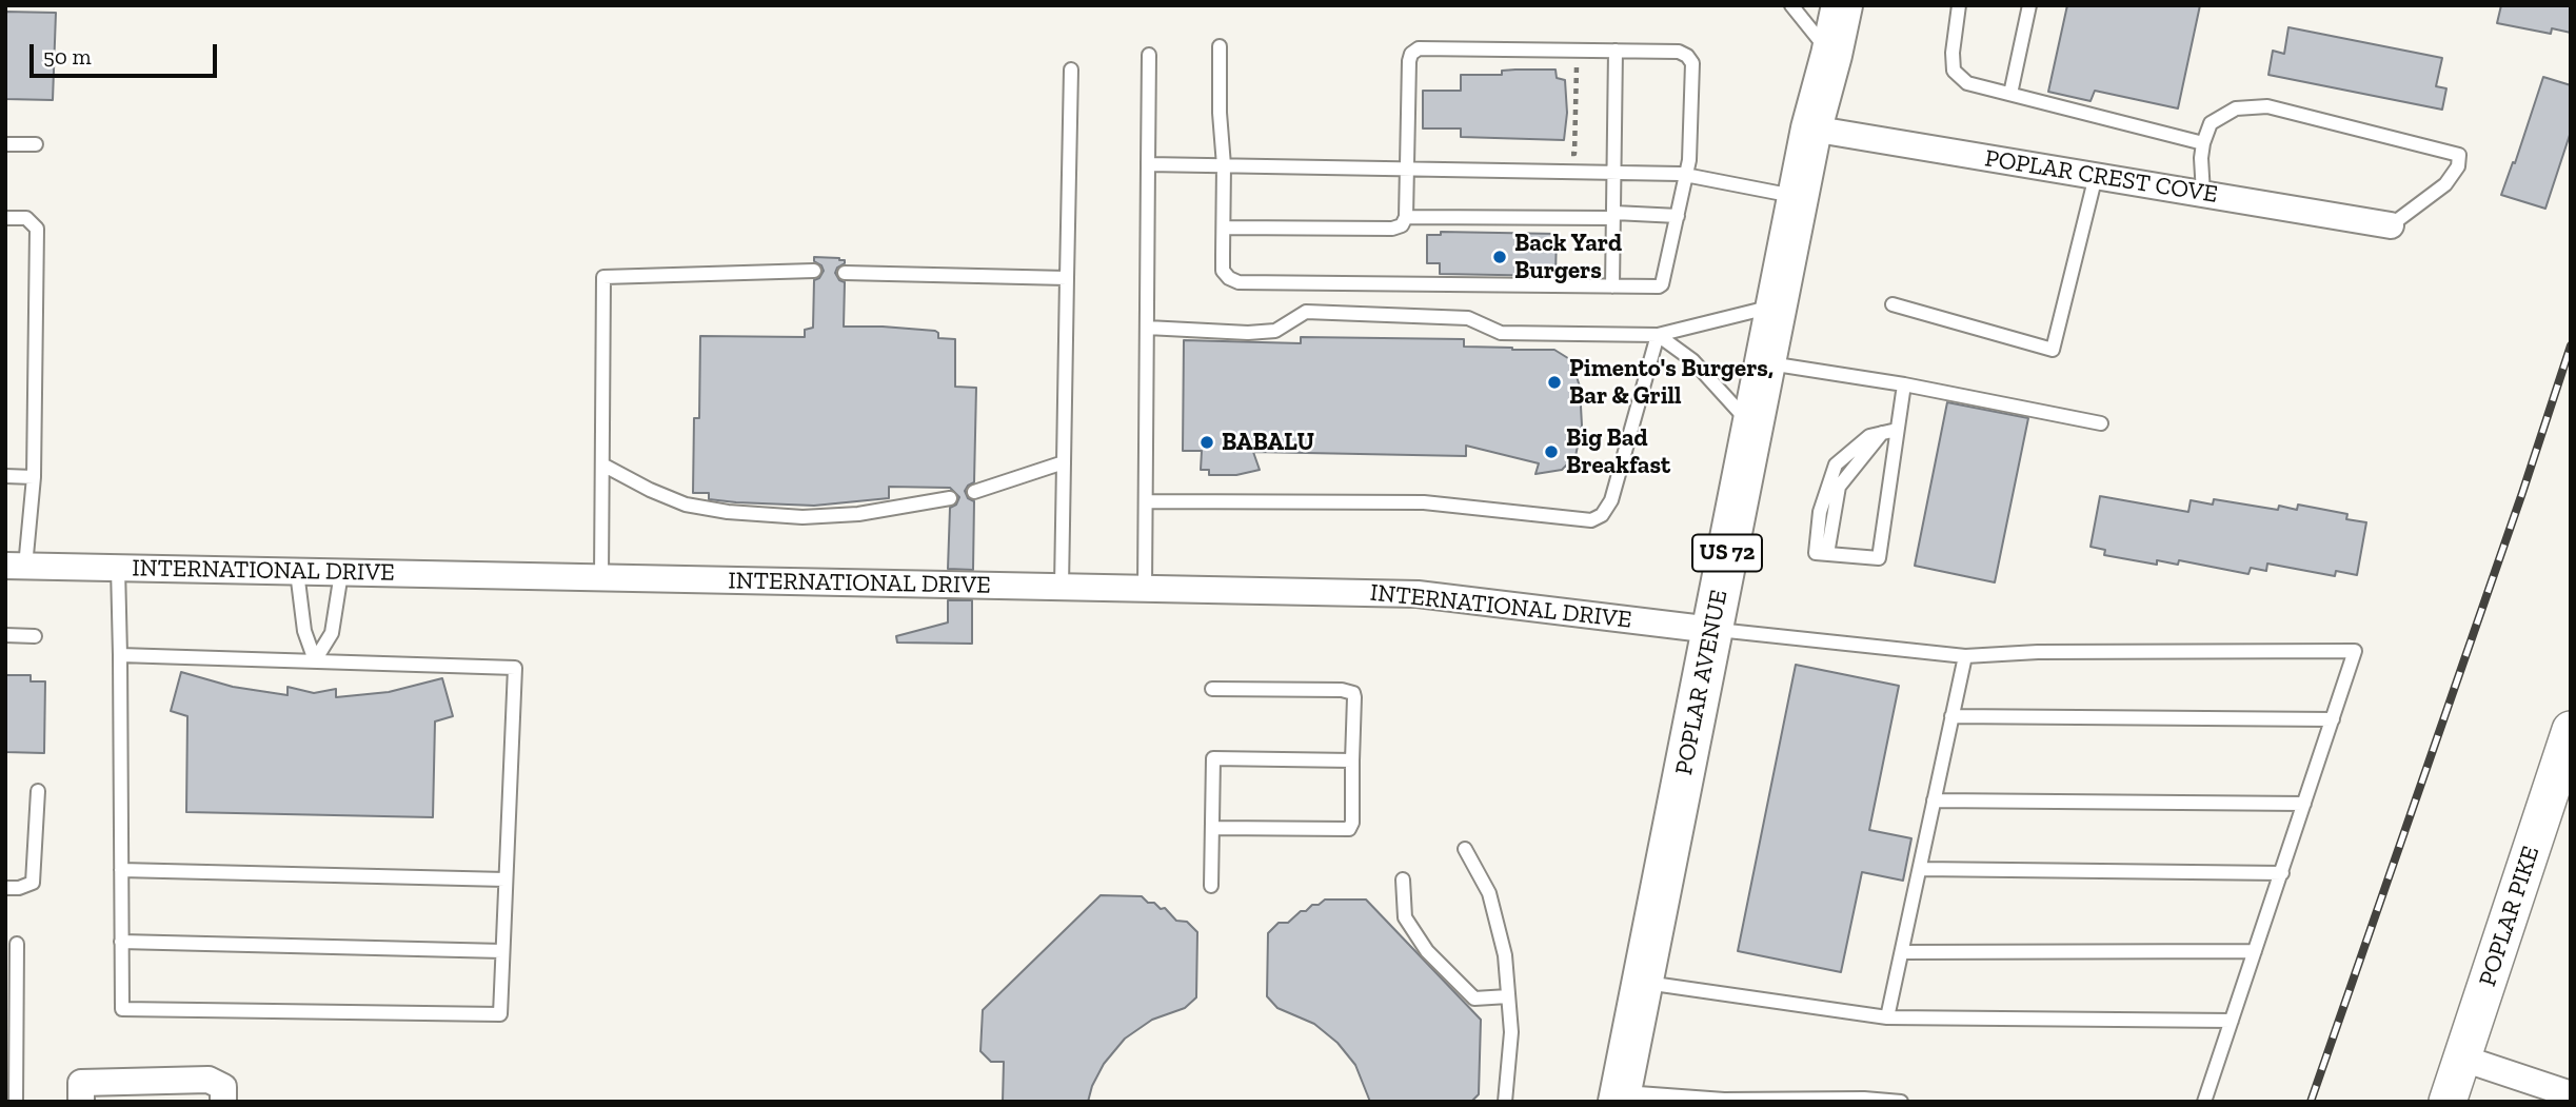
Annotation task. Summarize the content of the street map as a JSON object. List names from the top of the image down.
{
  "streets": {
    "main road": ["US 72", "POPLAR AVENUE", "POPLAR PIKE"],
    "street": ["POPLAR CREST COVE", "INTERNATIONAL DRIVE"]
  },
  "crossings": [
    ["POPLAR CREST COVE", "POPLAR AVENUE"],
    ["INTERNATIONAL DRIVE", "POPLAR AVENUE"]
  ],
  "places": [
    "Back Yard Burgers",
    "Pimento's Burgers, Bar & Grill",
    "BABALU",
    "Big Bad Breakfast"
  ],
  "scale_bar": "50 m"
}
